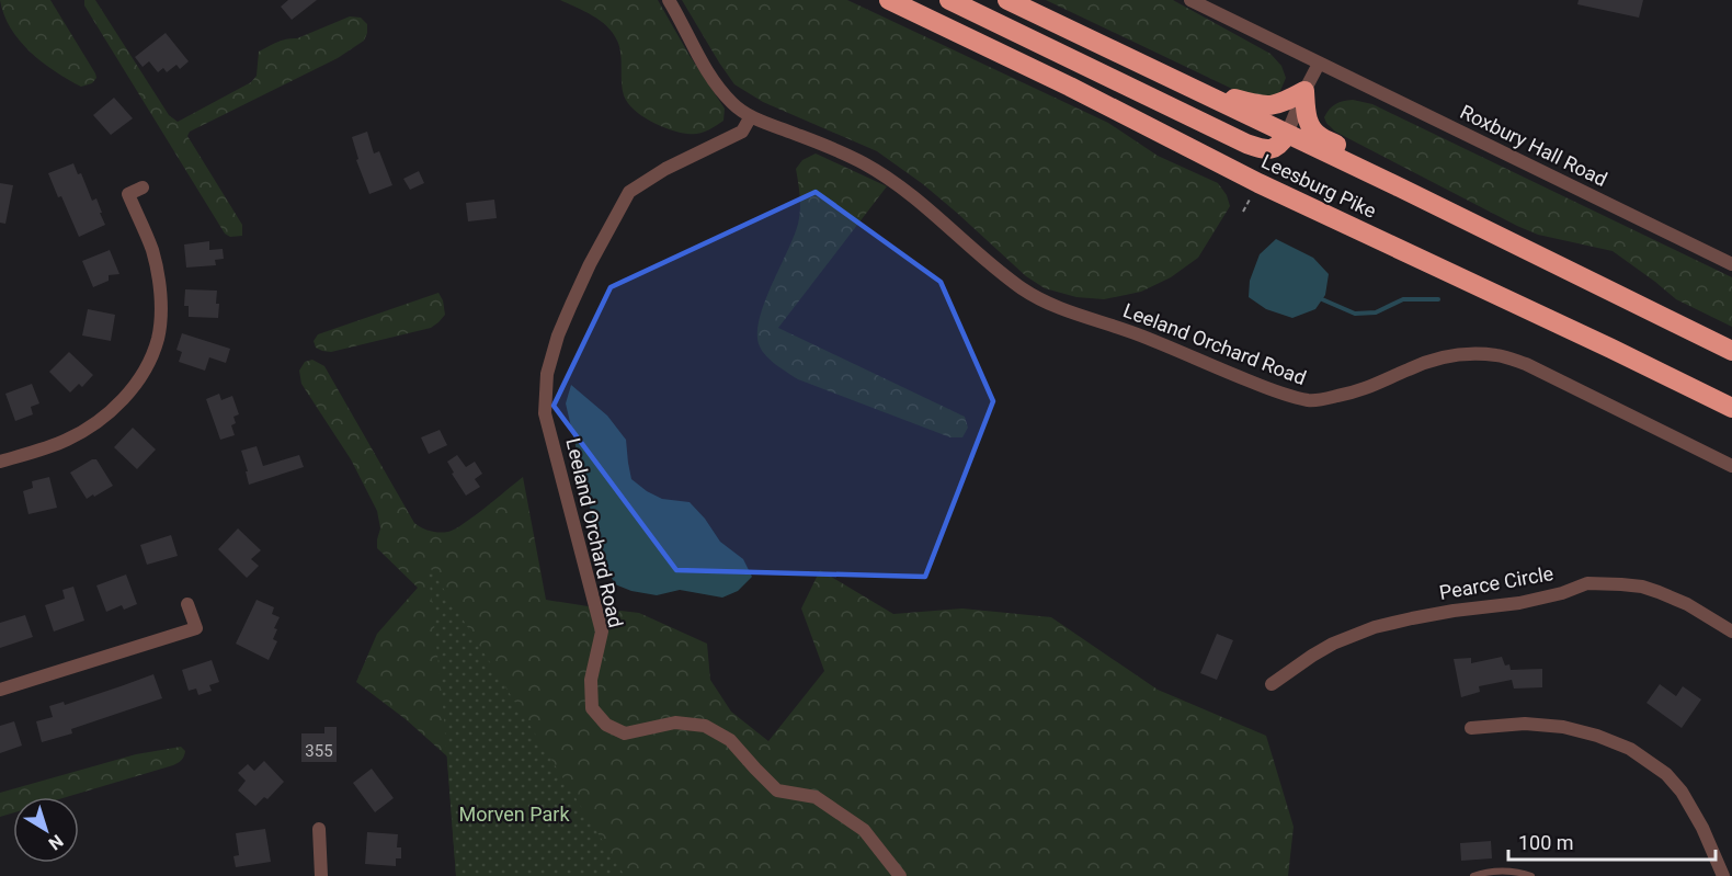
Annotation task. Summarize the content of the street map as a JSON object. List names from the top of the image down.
{
  "streets": {
    "highway": ["Leesburg Pike"],
    "street": ["Roxbury Hall Road", "Leeland Orchard Road", "Pearce Circle"]
  },
  "parks": ["Morven Park"],
  "house_numbers": ["355"],
  "scale_bar": "100 m",
  "north": "bottom right"
}
